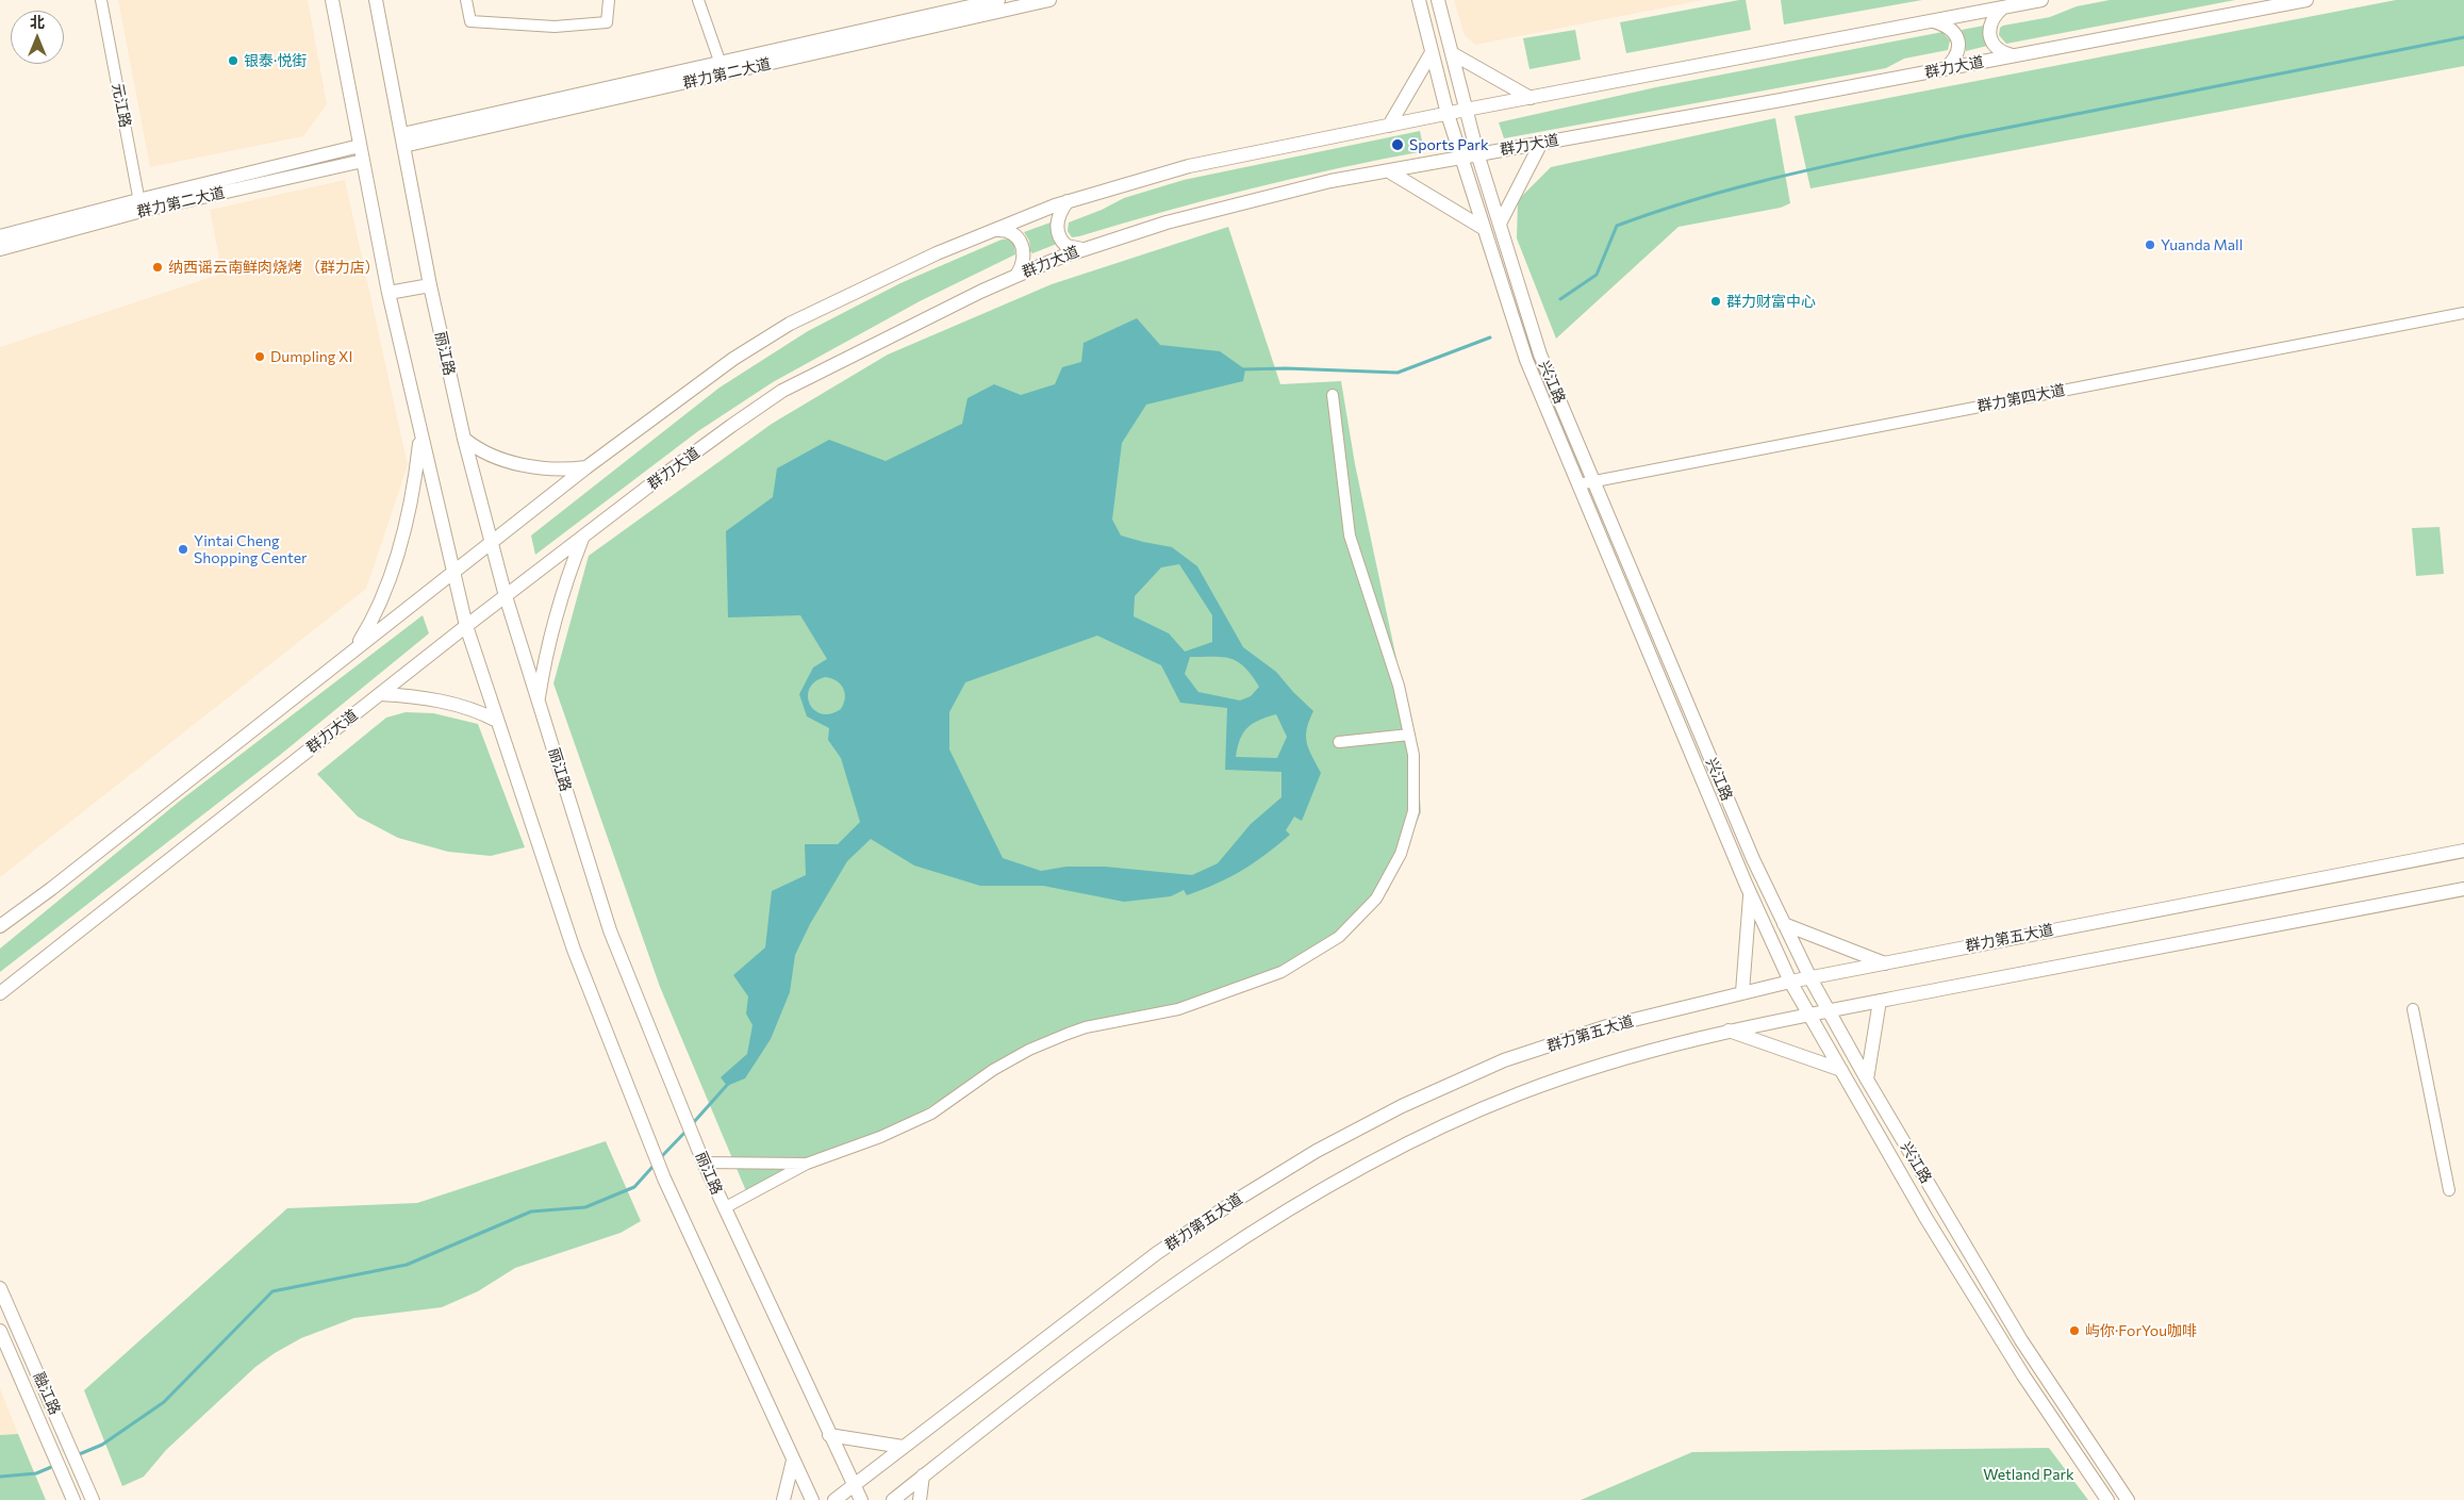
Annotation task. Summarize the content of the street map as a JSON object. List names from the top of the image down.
{
  "streets": {
    "main road": [
      "群力大道",
      "群力第二大道",
      "丽江路",
      "兴江路",
      "群力第五大道",
      "融江路"
    ],
    "street": ["元江路", "群力第四大道"]
  },
  "crossings": [
    ["群力大道", "丽江路"],
    ["群力大道", "兴江路"],
    ["群力第二大道", "元江路"],
    ["群力第二大道", "丽江路"],
    ["丽江路", "群力第五大道"],
    ["兴江路", "群力第四大道"],
    ["兴江路", "群力第五大道"]
  ],
  "parks": ["Wetland Park"],
  "places": [
    "银泰·悦街",
    "Sports Park",
    "Yuanda Mall",
    "纳西谣云南鲜肉烧烤 （群力店）",
    "群力财富中心",
    "Dumpling XI",
    "Yintai Cheng Shopping Center",
    "屿你·ForYou咖啡"
  ],
  "north": "top"
}
